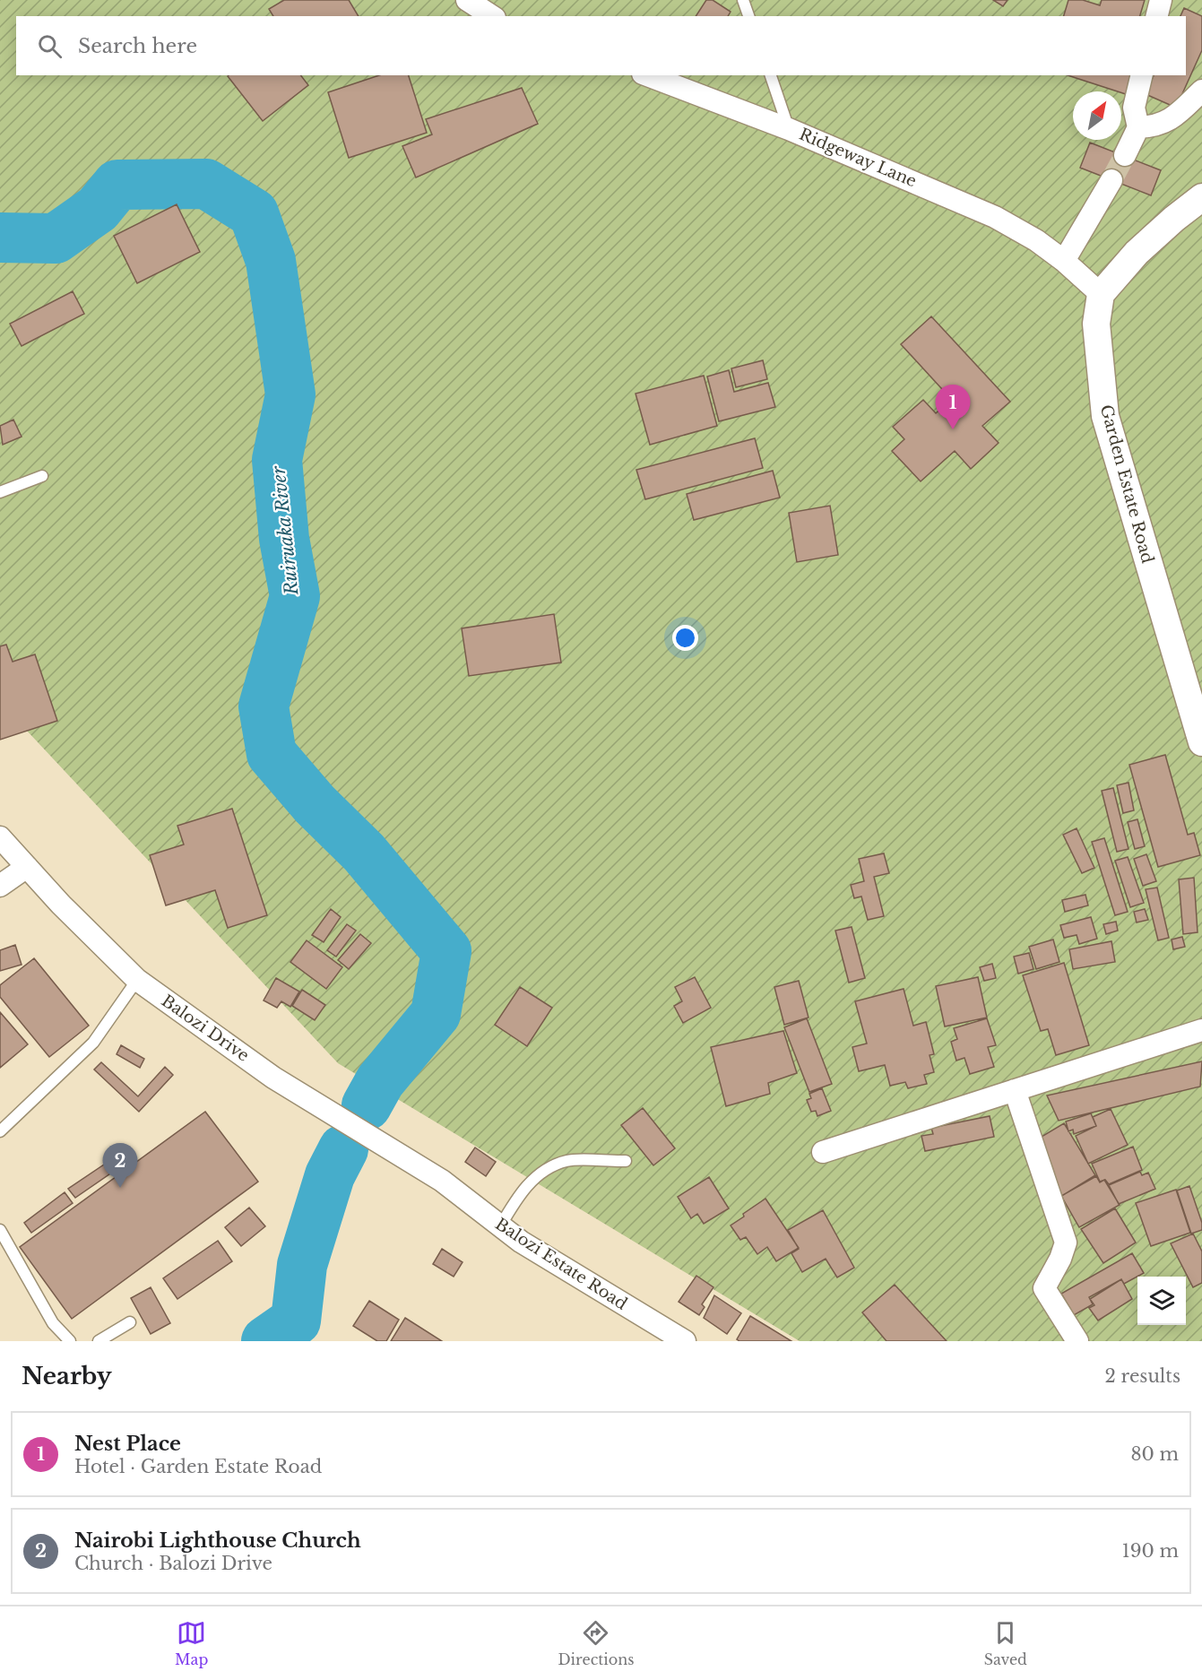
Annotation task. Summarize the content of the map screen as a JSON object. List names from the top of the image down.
{
  "streets": {
    "street": [
      "Ridgeway Lane",
      "Garden Estate Road",
      "Balozi Drive",
      "Balozi Estate Road"
    ]
  },
  "crossings": [
    ["Ridgeway Lane", "Garden Estate Road"],
    ["Balozi Drive", "Balozi Estate Road"]
  ],
  "water": ["Ruiruaka River"],
  "north": "top right",
  "page": {
    "search": "Search here",
    "pins": ["1", "2"],
    "heading": ["Nearby", "2 results"],
    "list": [
      {
        "mark": "1",
        "name": "Nest Place",
        "note": "Hotel · Garden Estate Road",
        "value": "80 m"
      },
      {
        "mark": "2",
        "name": "Nairobi Lighthouse Church",
        "note": "Church · Balozi Drive",
        "value": "190 m"
      }
    ],
    "nav": ["Map", "Directions", "Saved"]
  }
}
